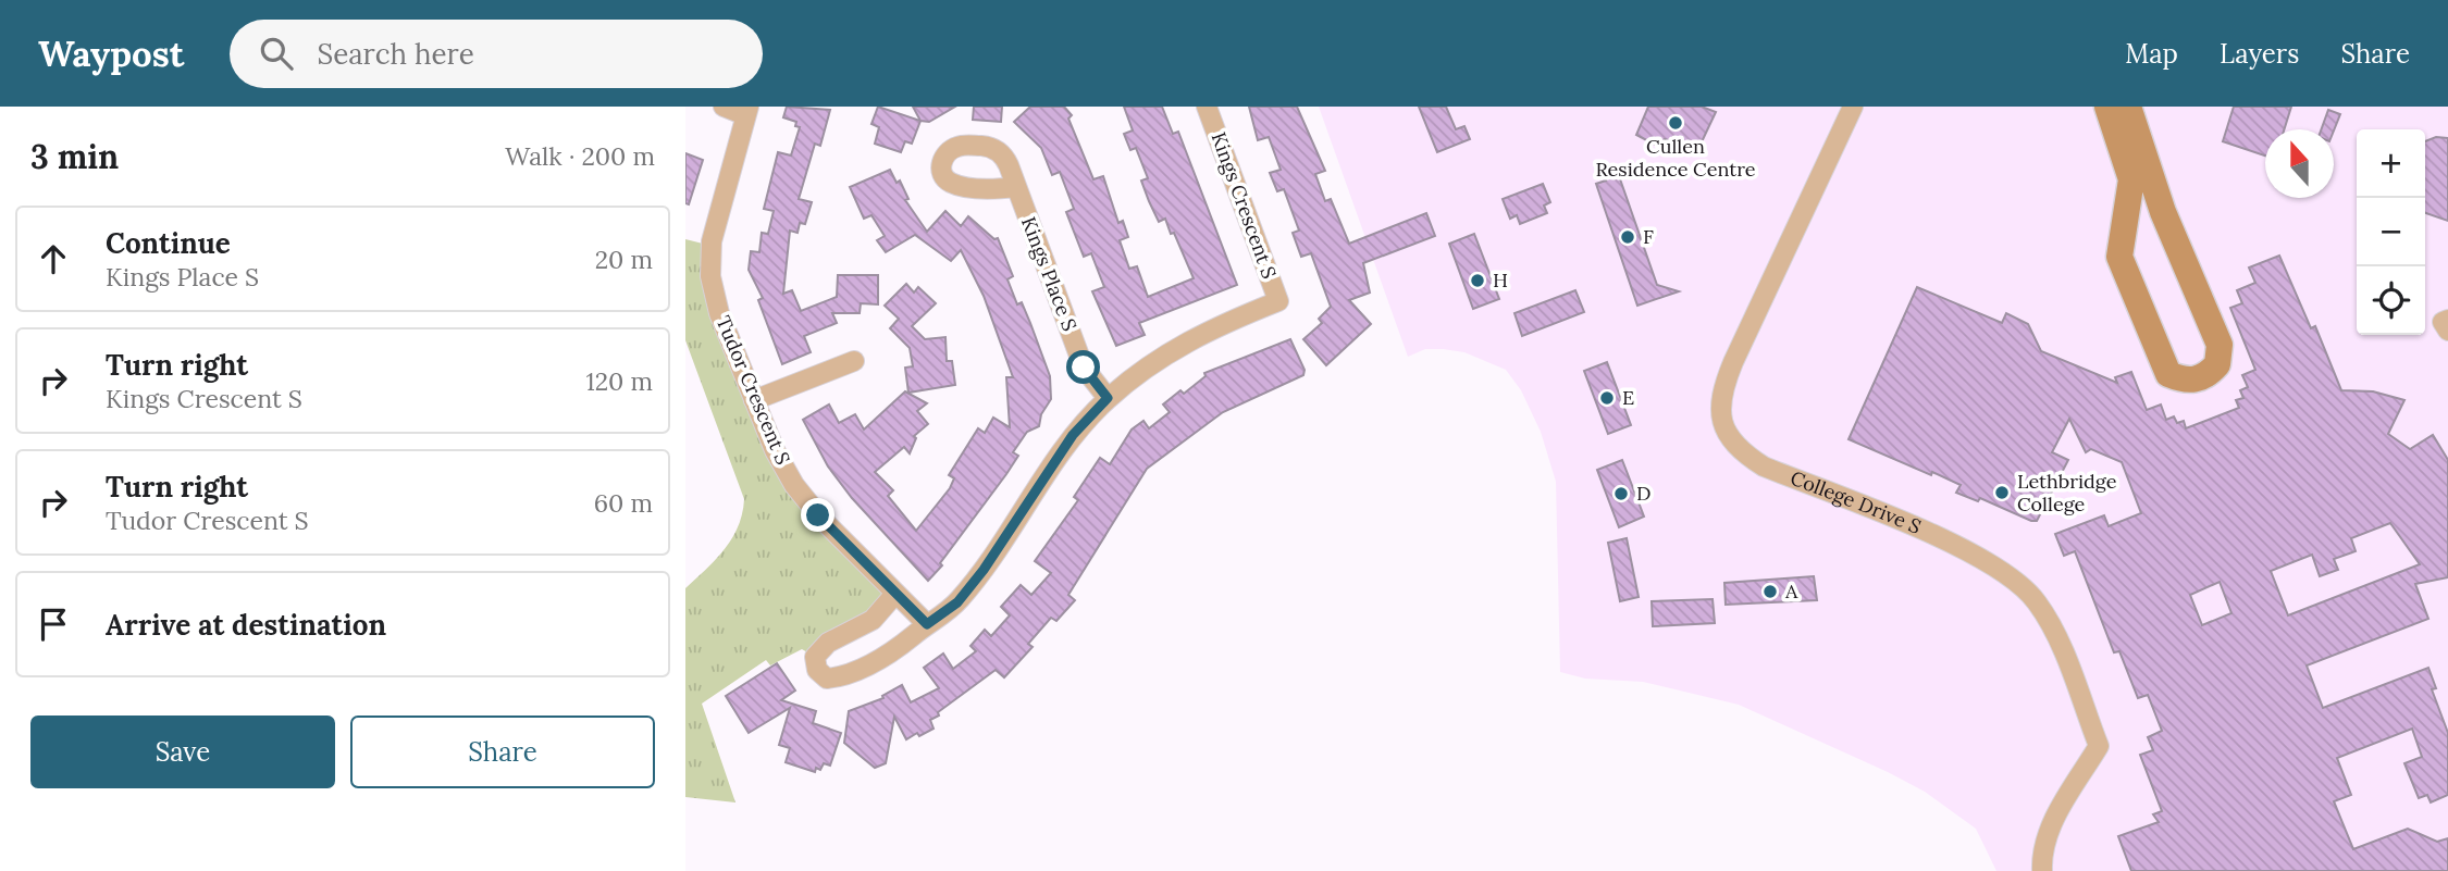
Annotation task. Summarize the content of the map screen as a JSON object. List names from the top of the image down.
{
  "streets": {
    "street": [
      "Kings Crescent S",
      "Kings Place S",
      "Tudor Crescent S",
      "College Drive S"
    ]
  },
  "crossings": [
    ["Kings Crescent S", "Kings Place S"],
    ["Kings Crescent S", "Tudor Crescent S"]
  ],
  "places": [
    "Cullen Residence Centre",
    "F",
    "H",
    "E",
    "Lethbridge College",
    "D",
    "A"
  ],
  "north": "top",
  "page": {
    "header": "Waypost",
    "search": "Search here",
    "nav": ["Map", "Layers", "Share"],
    "heading": ["3 min", "Walk · 200 m"],
    "map_buttons": ["+", "−"],
    "list": [
      ["Continue", "Kings Place S", "20 m"],
      ["Turn right", "Kings Crescent S", "120 m"],
      ["Turn right", "Tudor Crescent S", "60 m"],
      "Arrive at destination"
    ],
    "buttons": ["Save", "Share"]
  }
}
